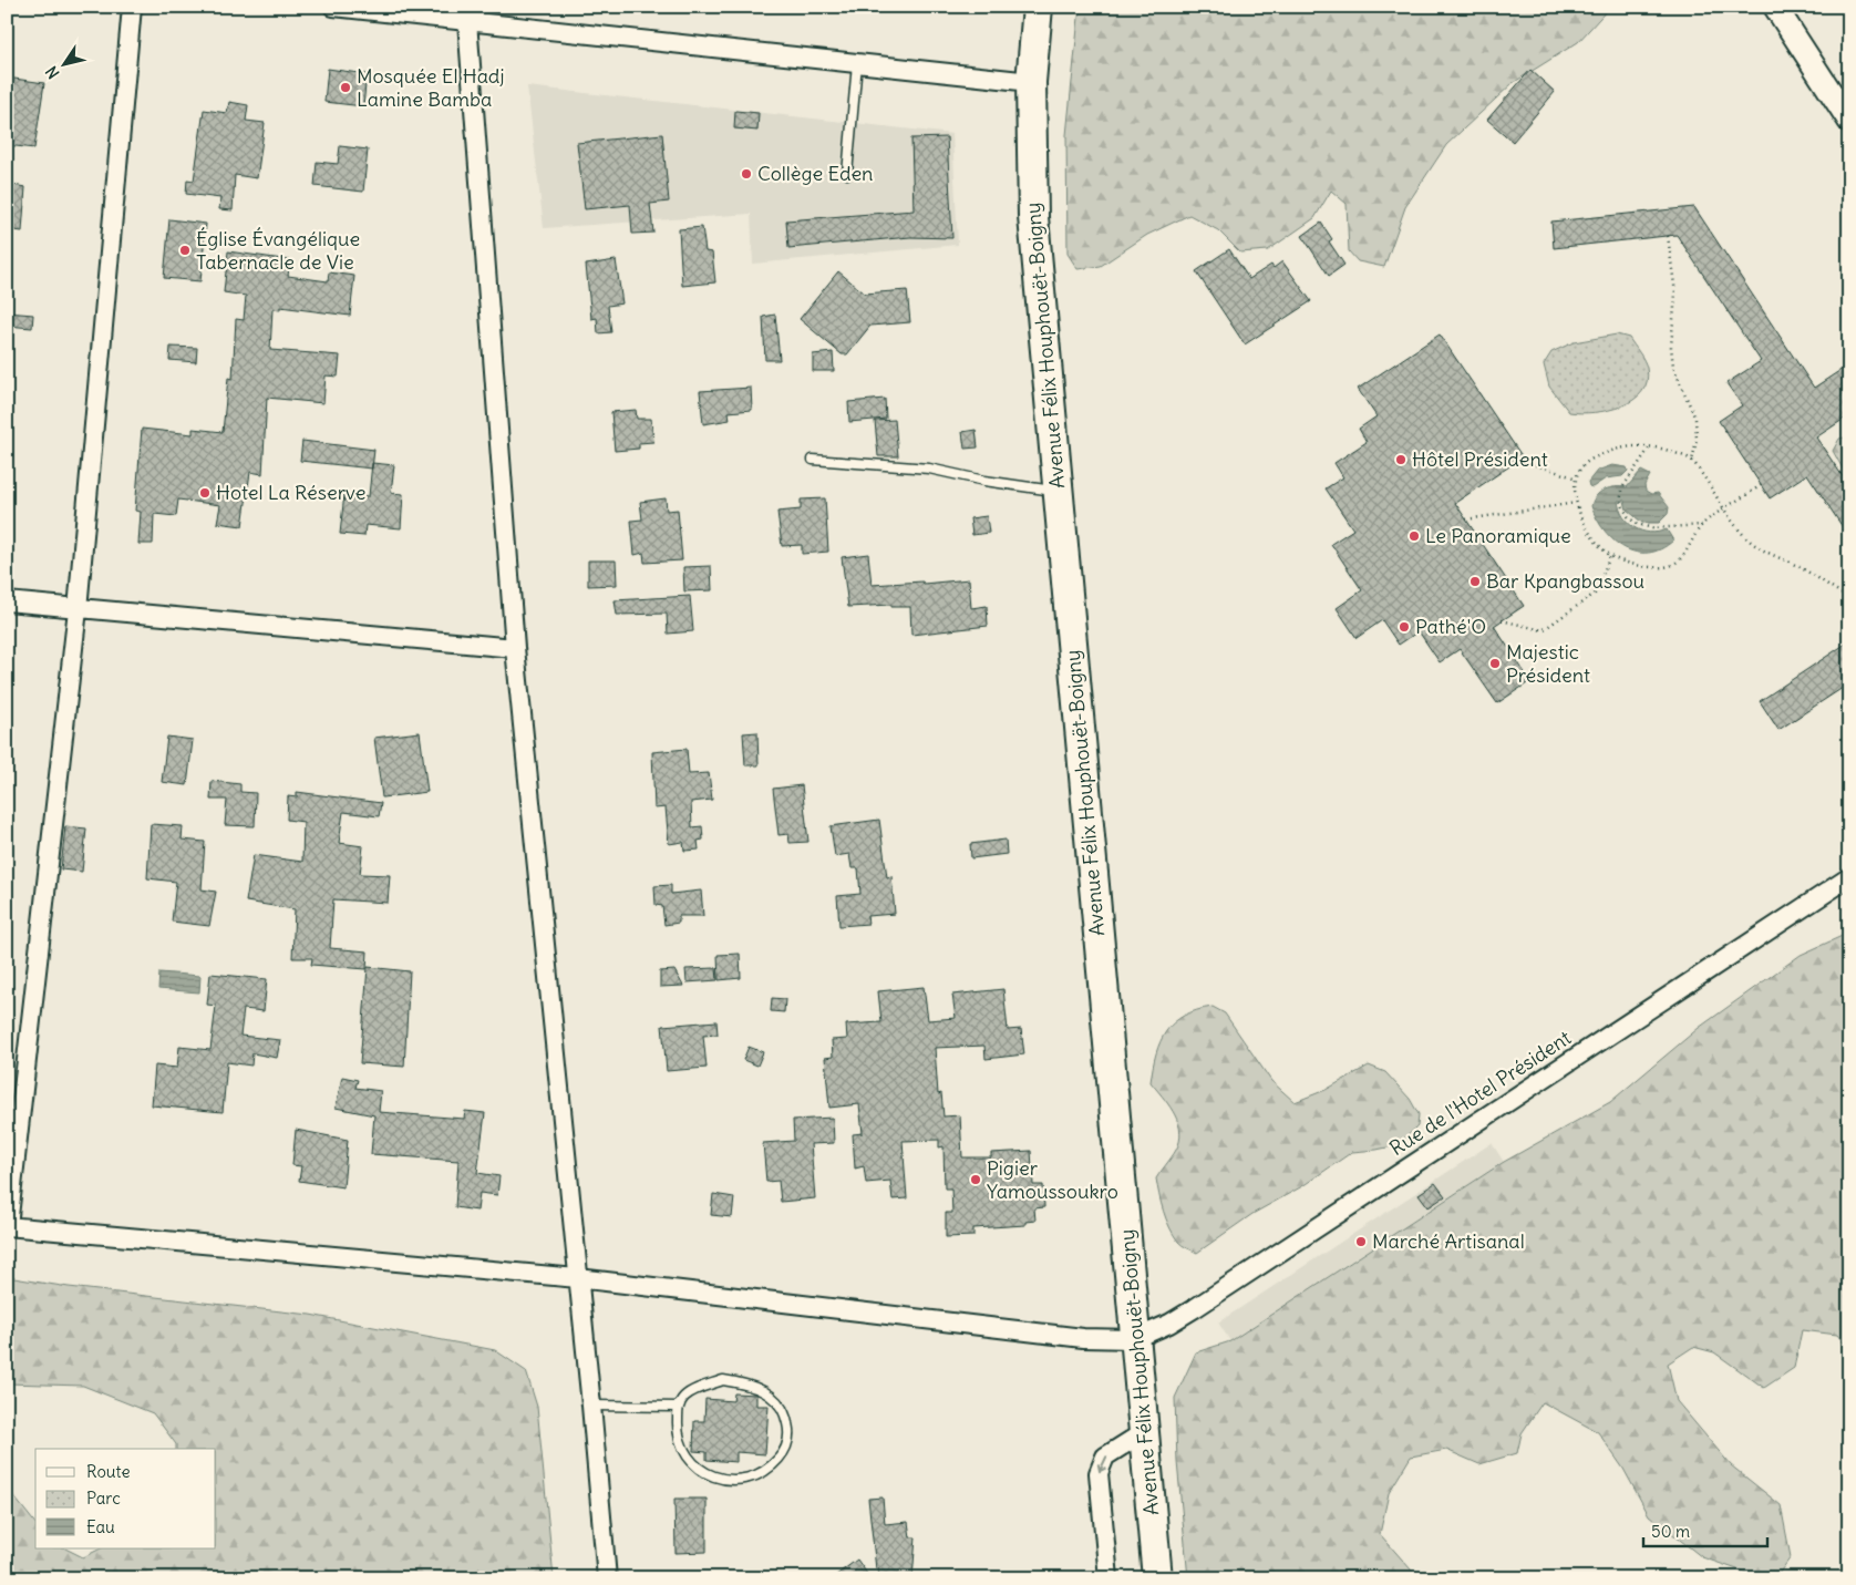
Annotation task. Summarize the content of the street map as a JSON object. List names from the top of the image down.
{
  "streets": {
    "highway": ["Avenue Félix Houphouët-Boigny"],
    "street": ["Rue de l'Hotel Président"]
  },
  "crossings": [
    ["Avenue Félix Houphouët-Boigny", "Rue de l'Hotel Président"]
  ],
  "places": [
    "Mosquée El Hadj Lamine Bamba",
    "Collège Eden",
    "Église Évangélique Tabernacle de Vie",
    "Hôtel Président",
    "Hotel La Réserve",
    "Le Panoramique",
    "Bar Kpangbassou",
    "Pathé'O",
    "Majestic Président",
    "Pigier Yamoussoukro",
    "Marché Artisanal"
  ],
  "legend": ["Route", "Parc", "Eau"],
  "scale_bar": "50 m",
  "north": "bottom left"
}
